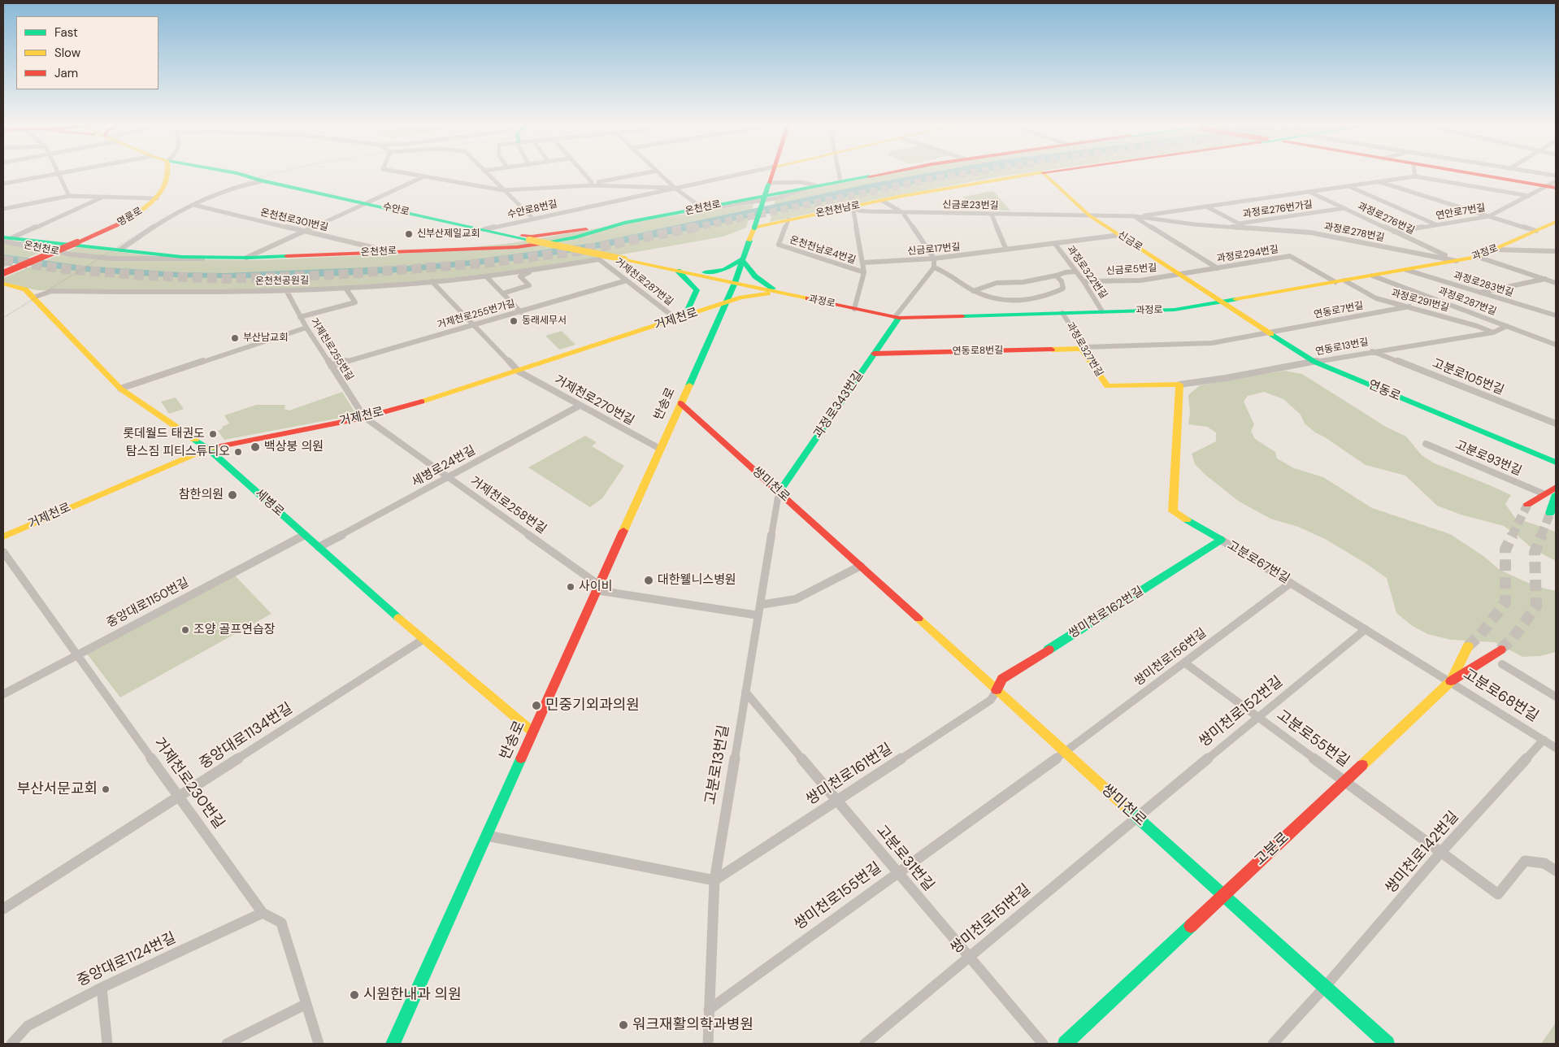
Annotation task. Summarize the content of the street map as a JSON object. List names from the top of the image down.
{
  "streets": {
    "main road": [
      "온천천로",
      "수안로",
      "온천천남로",
      "명륜로",
      "신금로",
      "과정로",
      "거제천로",
      "과정로327번길",
      "연동로8번길",
      "연동로",
      "반송로",
      "과정로343번길",
      "쌍미천로",
      "세병로",
      "고분로67번길",
      "쌍미천로162번길",
      "고분로"
    ],
    "street": [
      "신금로23번길",
      "수안로8번길",
      "과정로276번가길",
      "연안로7번길",
      "과정로276번길",
      "온천천로301번길",
      "과정로278번길",
      "신금로17번길",
      "온천천남로4번길",
      "과정로294번길",
      "신금로5번길",
      "과정로322번길",
      "온천천공원길",
      "거제천로287번길",
      "과정로283번길",
      "과정로291번길",
      "과정로287번길",
      "연동로7번길",
      "거제천로255번가길",
      "연동로13번길",
      "거제천로255번길",
      "고분로105번길",
      "거제천로270번길",
      "고분로93번길",
      "세병로24번길",
      "거제천로258번길",
      "중앙대로1150번길",
      "쌍미천로156번길",
      "고분로68번길",
      "쌍미천로152번길",
      "중앙대로1134번길",
      "고분로55번길",
      "고분로13번길",
      "쌍미천로161번길",
      "거제천로230번길",
      "쌍미천로142번길",
      "고분로31번길",
      "쌍미천로155번길",
      "쌍미천로151번길",
      "중앙대로1124번길"
    ]
  },
  "crossings": [
    ["신금로23번길", "온천천남로"],
    ["신금로23번길", "과정로278번길"],
    ["신금로23번길", "신금로"],
    ["온천천로", "온천천로301번길"],
    ["수안로", "수안로8번길"],
    ["수안로", "과정로"],
    ["온천천남로", "신금로"],
    ["온천천남로", "온천천남로4번길"],
    ["온천천남로", "반송로"],
    ["과정로276번가길", "과정로276번길"],
    ["과정로276번가길", "과정로278번길"],
    ["연안로7번길", "과정로276번길"],
    ["과정로276번길", "과정로278번길"],
    ["과정로276번길", "과정로"],
    ["과정로278번길", "신금로"],
    ["과정로278번길", "과정로"],
    ["신금로", "신금로17번길"],
    ["신금로", "과정로"],
    ["신금로", "과정로294번길"],
    ["신금로", "신금로5번길"],
    ["신금로", "연동로"],
    ["신금로17번길", "과정로322번길"],
    ["과정로", "과정로294번길"],
    ["과정로", "과정로322번길"],
    ["과정로", "과정로283번길"],
    ["과정로", "과정로291번길"],
    ["과정로", "과정로287번길"],
    ["과정로", "거제천로"],
    ["과정로", "과정로327번길"],
    ["과정로", "연동로"],
    ["과정로", "반송로"],
    ["과정로", "과정로343번길"],
    ["과정로294번길", "신금로5번길"],
    ["과정로294번길", "과정로291번길"],
    ["신금로5번길", "과정로322번길"],
    ["온천천공원길", "거제천로287번길"],
    ["온천천공원길", "거제천로255번길"],
    ["온천천공원길", "거제천로270번길"],
    ["온천천공원길", "세병로"],
    ["거제천로287번길", "거제천로255번가길"],
    ["거제천로287번길", "거제천로"],
    ["과정로291번길", "연동로7번길"],
    ["과정로291번길", "연동로13번길"],
    ["과정로287번길", "연동로13번길"],
    ["연동로7번길", "연동로8번길"],
    ["연동로7번길", "연동로"],
    ["거제천로255번가길", "거제천로255번길"],
    ["거제천로255번가길", "거제천로270번길"],
    ["거제천로", "거제천로255번길"],
    ["거제천로", "거제천로270번길"],
    ["거제천로", "반송로"],
    ["거제천로", "세병로"],
    ["거제천로", "거제천로258번길"],
    ["연동로13번길", "과정로327번길"],
    ["연동로13번길", "고분로105번길"],
    ["연동로13번길", "연동로"],
    ["연동로13번길", "고분로67번길"],
    ["거제천로255번길", "거제천로258번길"],
    ["과정로327번길", "연동로8번길"],
    ["과정로327번길", "고분로67번길"],
    ["연동로8번길", "연동로"],
    ["연동로8번길", "과정로343번길"],
    ["거제천로270번길", "반송로"],
    ["거제천로270번길", "세병로24번길"],
    ["반송로", "쌍미천로"],
    ["반송로", "세병로"],
    ["반송로", "거제천로258번길"],
    ["과정로343번길", "쌍미천로"],
    ["과정로343번길", "고분로13번길"],
    ["세병로24번길", "세병로"],
    ["세병로24번길", "거제천로258번길"],
    ["쌍미천로", "쌍미천로162번길"],
    ["쌍미천로", "쌍미천로156번길"],
    ["쌍미천로", "쌍미천로152번길"],
    ["쌍미천로", "고분로13번길"],
    ["쌍미천로", "쌍미천로161번길"],
    ["쌍미천로", "고분로"],
    ["쌍미천로", "쌍미천로142번길"],
    ["쌍미천로", "쌍미천로155번길"],
    ["쌍미천로", "쌍미천로151번길"],
    ["세병로", "중앙대로1150번길"],
    ["세병로", "중앙대로1134번길"],
    ["고분로67번길", "쌍미천로162번길"],
    ["고분로67번길", "쌍미천로156번길"],
    ["고분로67번길", "고분로68번길"],
    ["고분로67번길", "쌍미천로152번길"],
    ["고분로67번길", "고분로"],
    ["중앙대로1150번길", "거제천로230번길"],
    ["쌍미천로162번길", "쌍미천로161번길"],
    ["쌍미천로156번길", "고분로55번길"],
    ["쌍미천로156번길", "쌍미천로155번길"],
    ["고분로68번길", "고분로"],
    ["고분로68번길", "쌍미천로142번길"],
    ["쌍미천로152번길", "고분로55번길"],
    ["쌍미천로152번길", "쌍미천로151번길"],
    ["중앙대로1134번길", "거제천로230번길"],
    ["고분로55번길", "고분로"],
    ["고분로13번길", "쌍미천로161번길"],
    ["고분로13번길", "고분로31번길"],
    ["고분로13번길", "쌍미천로155번길"],
    ["쌍미천로161번길", "고분로31번길"],
    ["거제천로230번길", "중앙대로1124번길"],
    ["고분로31번길", "쌍미천로155번길"],
    ["고분로31번길", "쌍미천로151번길"]
  ],
  "places": [
    "신부산제일교회",
    "동래세무서",
    "부산남교회",
    "롯데월드 태권도",
    "백상붕 의원",
    "탐스짐 피티스튜디오",
    "참한의원",
    "대한웰니스병원",
    "사이비",
    "조양 골프연습장",
    "민중기외과의원",
    "부산서문교회",
    "시원한내과 의원",
    "워크재활의학과병원"
  ],
  "legend": ["Fast", "Slow", "Jam"]
}
